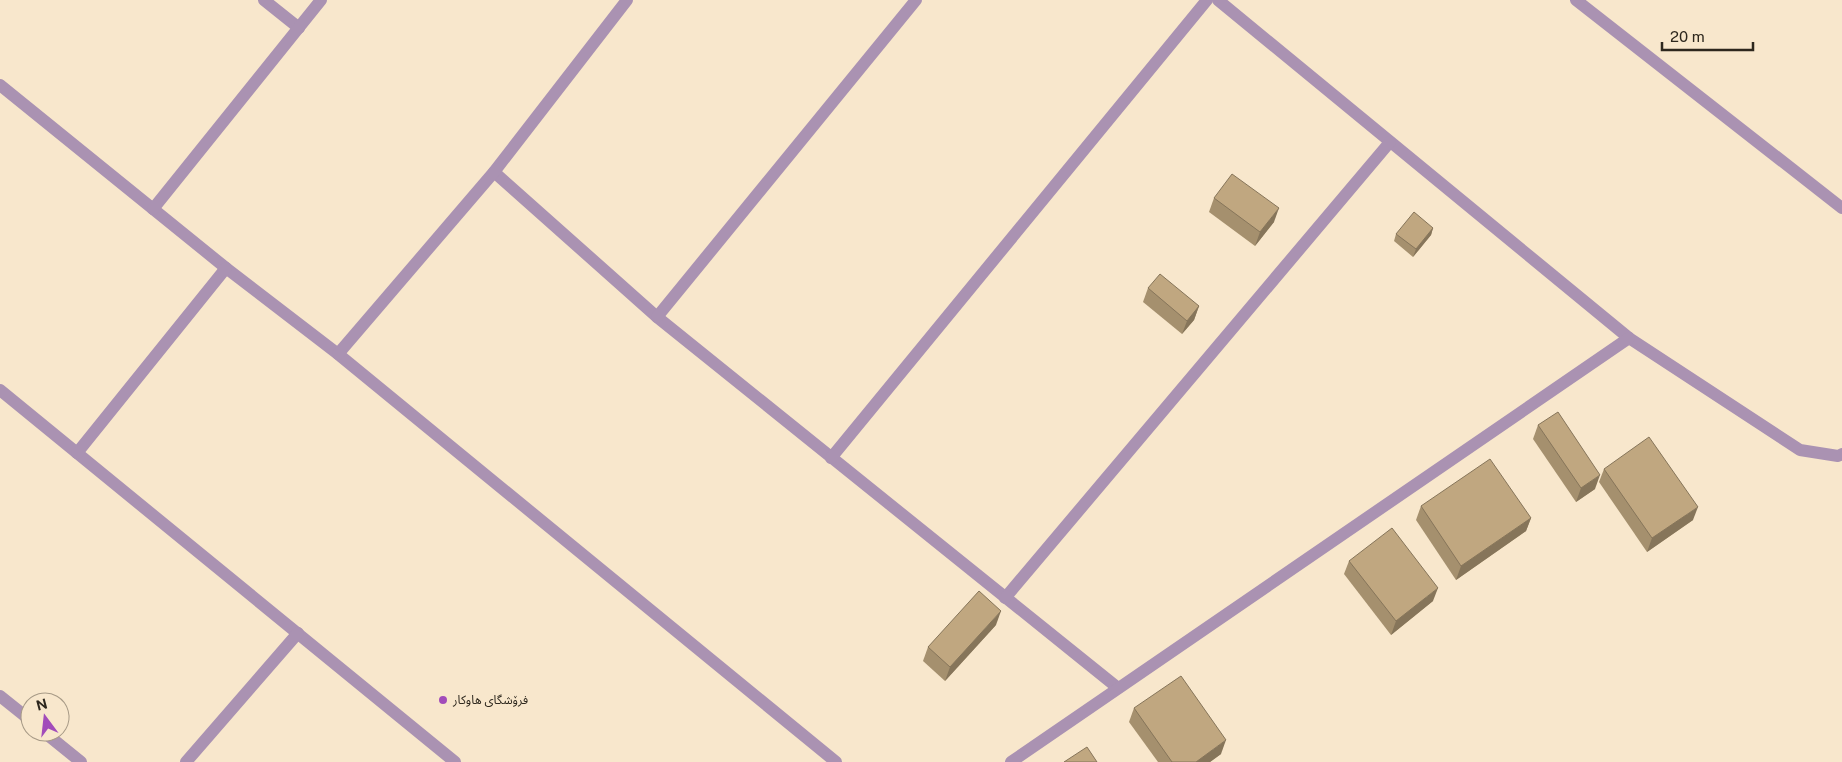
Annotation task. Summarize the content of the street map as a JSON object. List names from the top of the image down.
{
  "places": ["فرۆشگای ھاوکار"],
  "scale_bar": "20 m",
  "north": "top"
}
